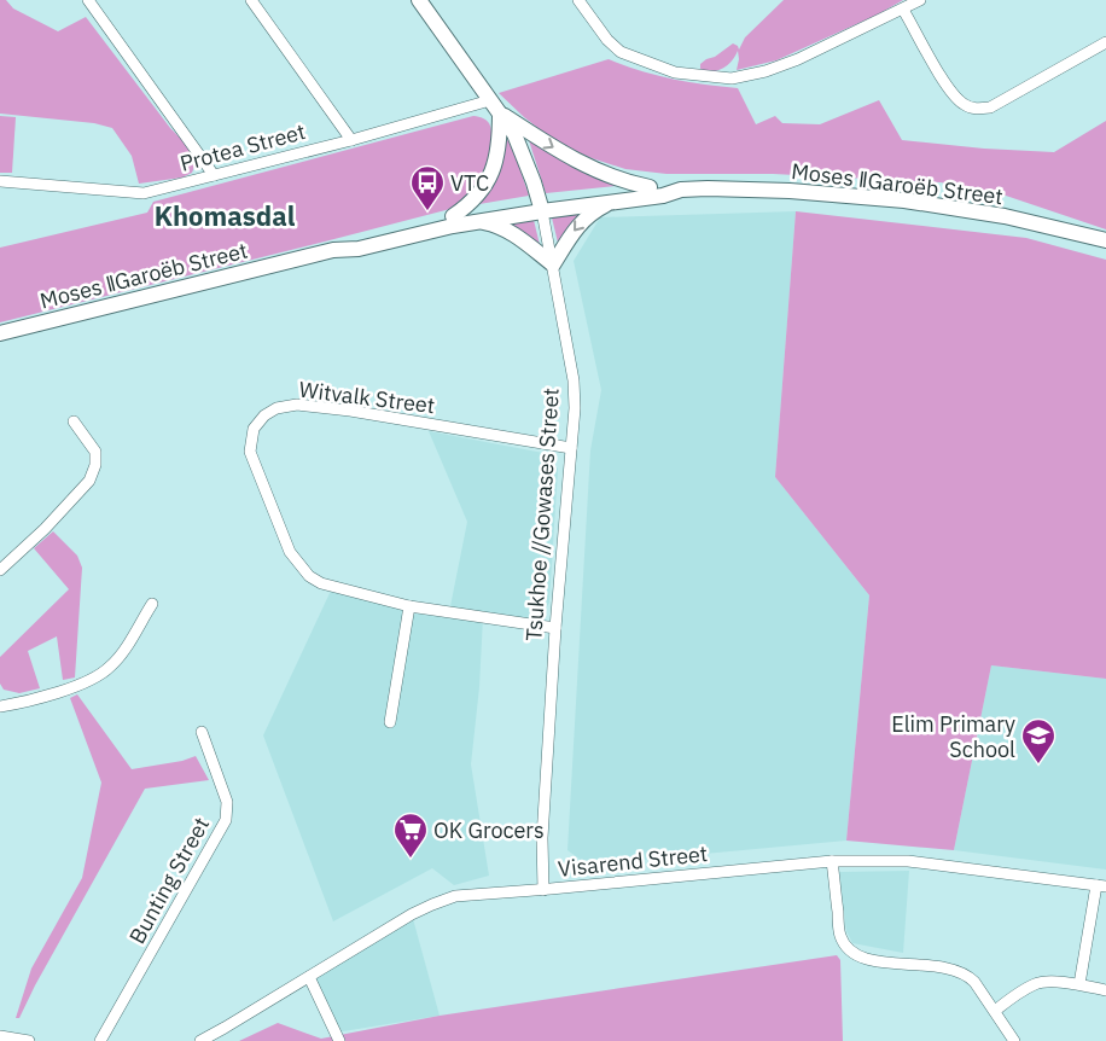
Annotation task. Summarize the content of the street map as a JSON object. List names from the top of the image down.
{
  "streets": {
    "main road": ["Moses ǁGaroëb Street", "Tsukhoe //Gowases Street"],
    "street": [
      "Protea Street",
      "Witvalk Street",
      "Visarend Street",
      "Bunting Street"
    ]
  },
  "crossings": [
    ["Protea Street", "Tsukhoe //Gowases Street"],
    ["Moses ǁGaroëb Street", "Tsukhoe //Gowases Street"],
    ["Witvalk Street", "Tsukhoe //Gowases Street"],
    ["Tsukhoe //Gowases Street", "Visarend Street"]
  ],
  "districts": ["Khomasdal"],
  "places": {
    "bus stop": ["VTC"],
    "school or university": ["Elim Primary School"],
    "supermarket": ["OK Grocers"]
  }
}
